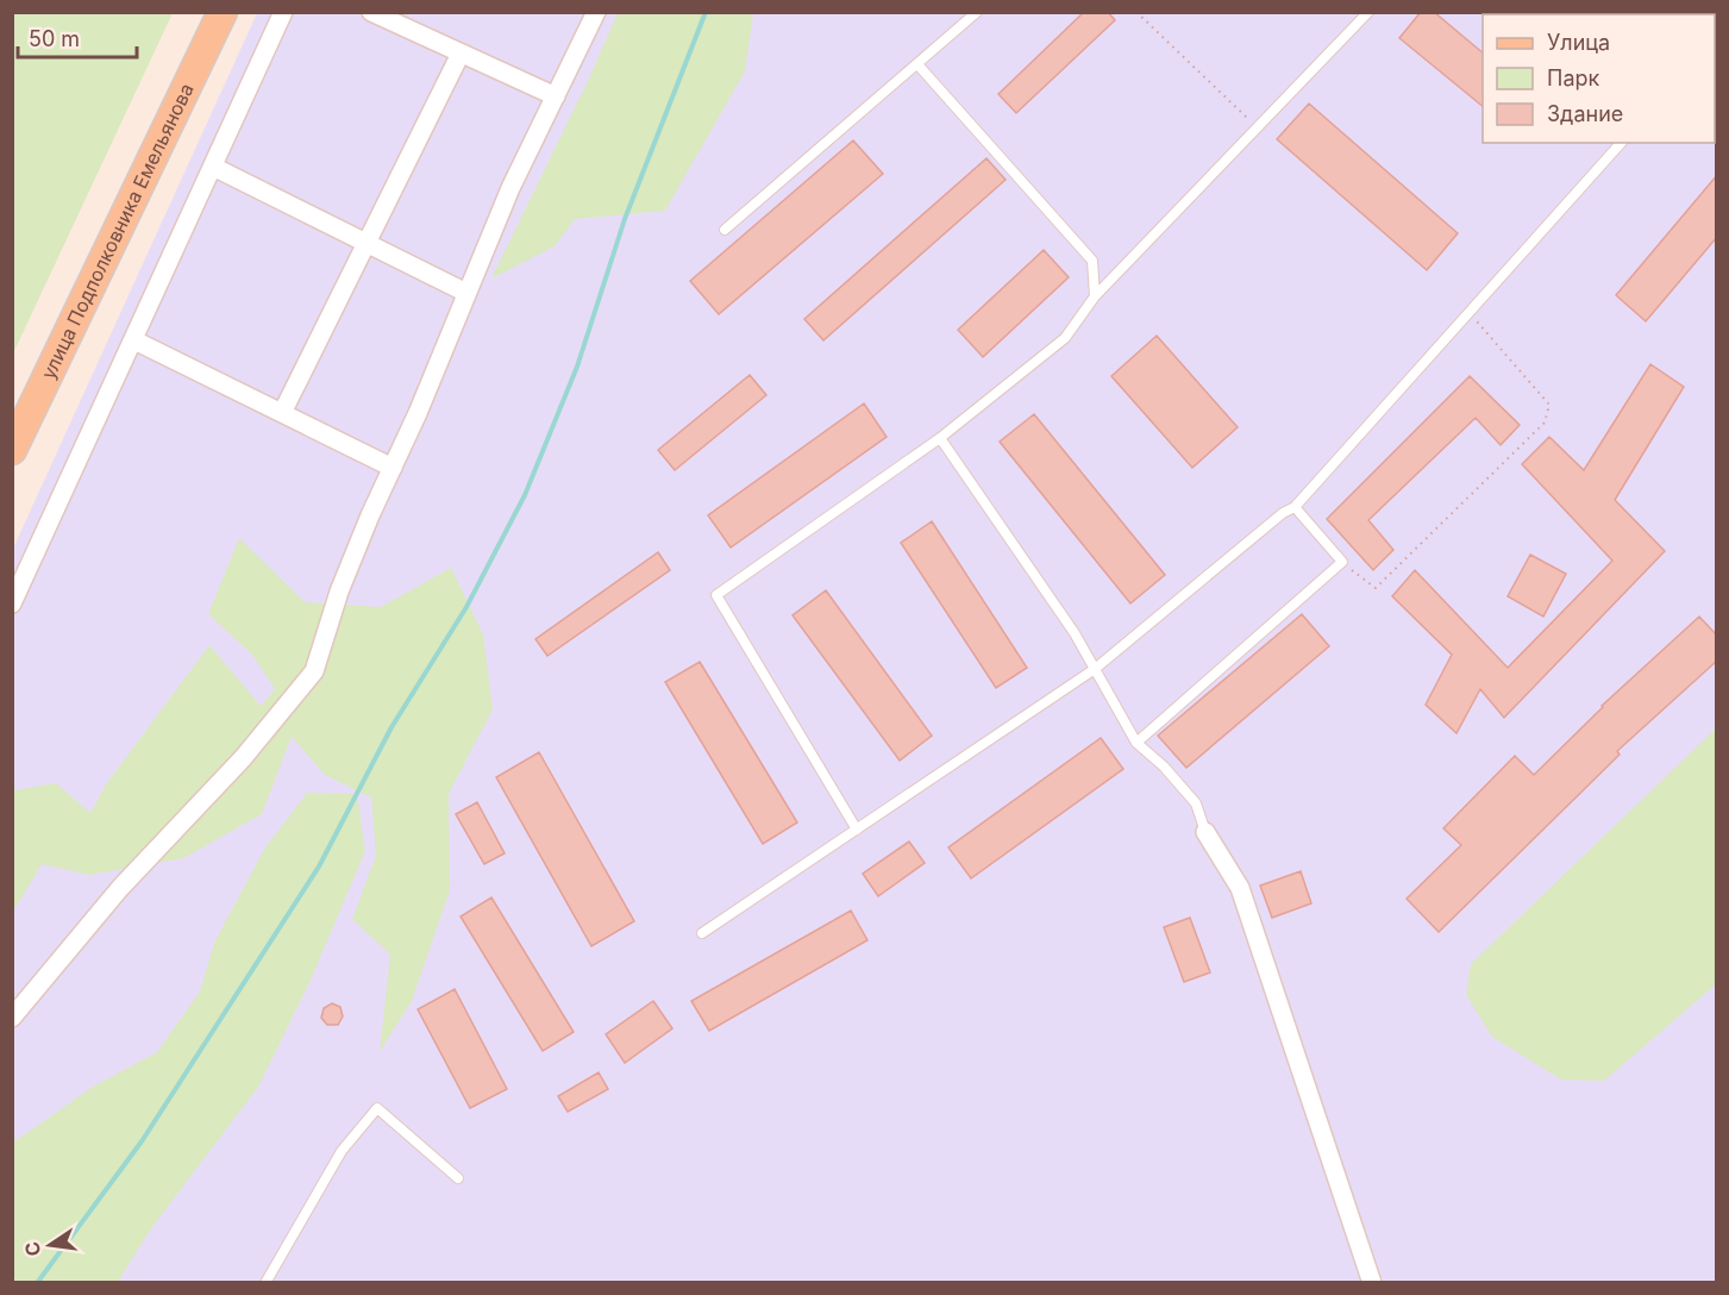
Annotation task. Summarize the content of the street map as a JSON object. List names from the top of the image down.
{
  "streets": {
    "main road": ["улица Подполковника Емельянова"]
  },
  "legend": ["Улица", "Парк", "Здание"],
  "scale_bar": "50 m",
  "north": "left"
}
